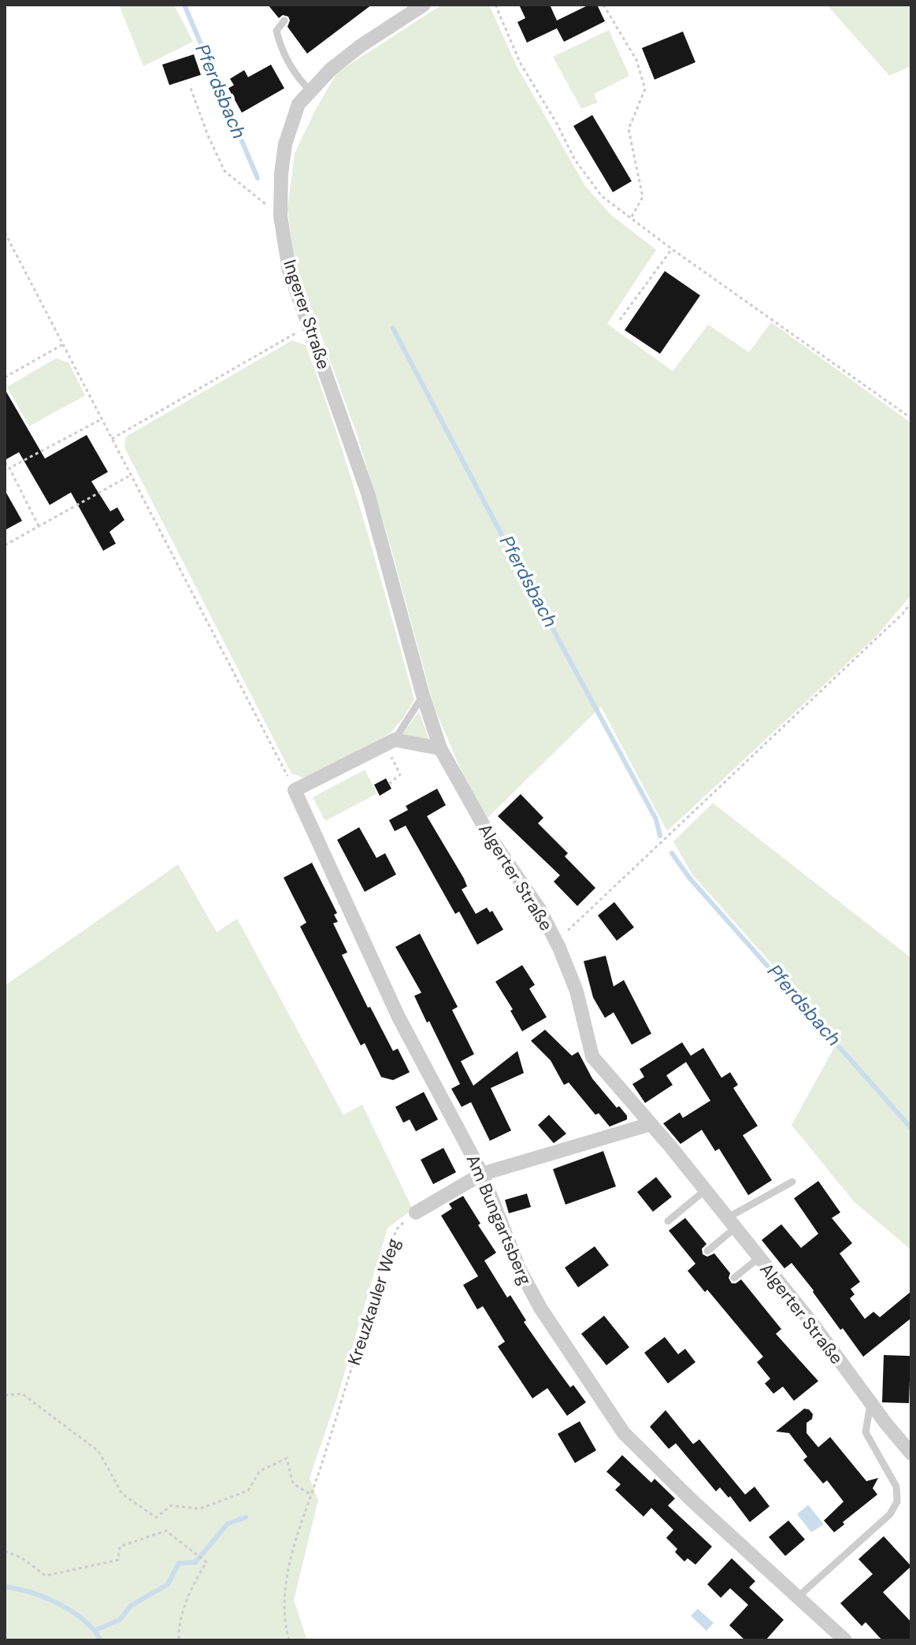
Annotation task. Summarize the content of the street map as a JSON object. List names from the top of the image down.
{
  "streets": {
    "street": ["Ingerer Straße", "Algerter Straße", "Am Bungartsberg"],
    "path": ["Kreuzkauler Weg"]
  },
  "crossings": [
    ["Ingerer Straße", "Algerter Straße"]
  ],
  "water": ["Pferdsbach"]
}
